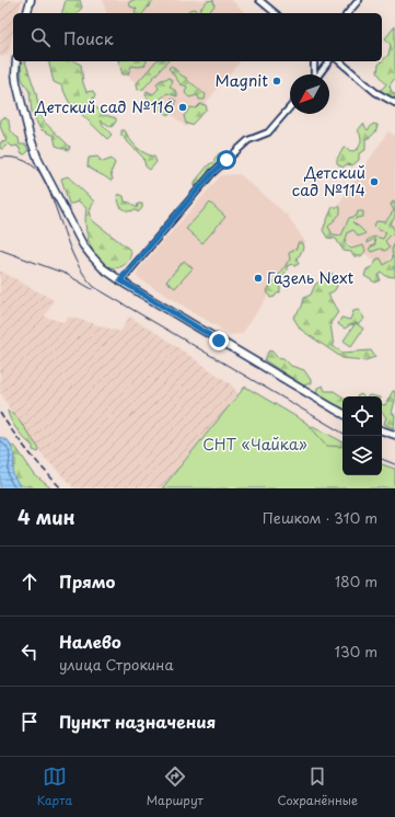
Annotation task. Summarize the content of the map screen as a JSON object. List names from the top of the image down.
{
  "parks": ["СНТ «Чайка»"],
  "places": [
    "Magnit",
    "Детский сад №116",
    "Детский сад №114",
    "Газель Next"
  ],
  "north": "bottom left",
  "page": {
    "search": "Поиск",
    "heading": ["4 мин", "Пешком · 310 m"],
    "list": [
      ["Прямо", "180 m"],
      ["Налево", "улица Строкина", "130 m"],
      "Пункт назначения"
    ],
    "nav": ["Карта", "Маршрут", "Сохранённые"]
  }
}
